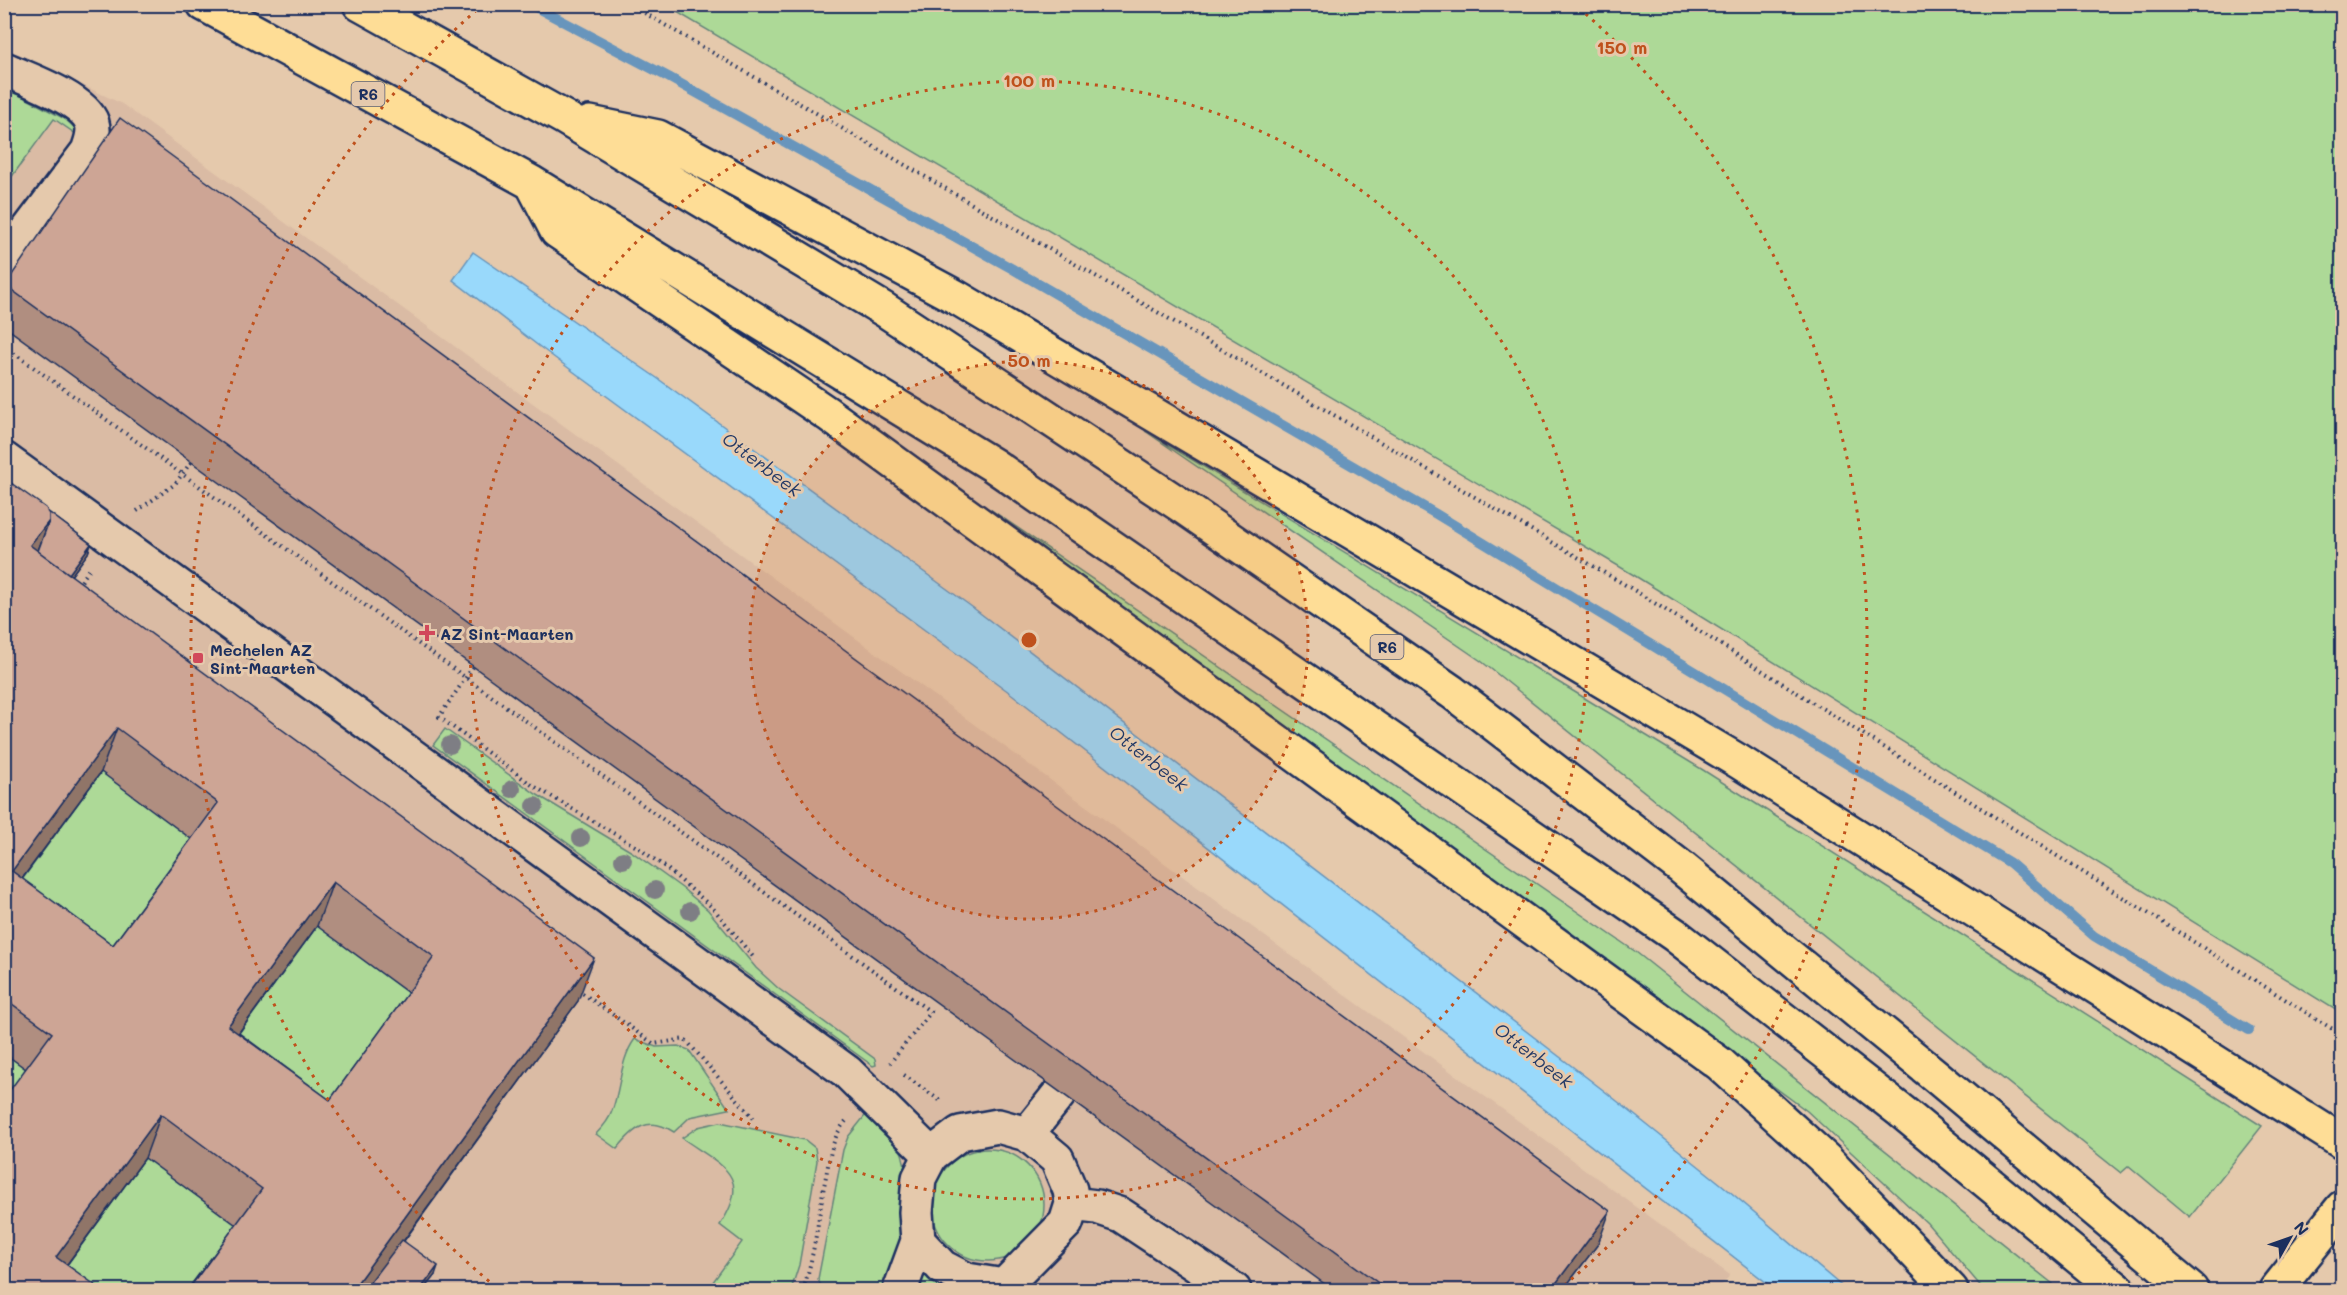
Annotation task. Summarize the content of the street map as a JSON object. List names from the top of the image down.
{
  "streets": {
    "main road": ["R6"]
  },
  "water": ["Otterbeek"],
  "places": {
    "health": ["AZ Sint-Maarten"],
    "transit": ["Mechelen AZ Sint-Maarten"]
  },
  "north": "top right",
  "rings": ["150 m", "100 m", "50 m"]
}
